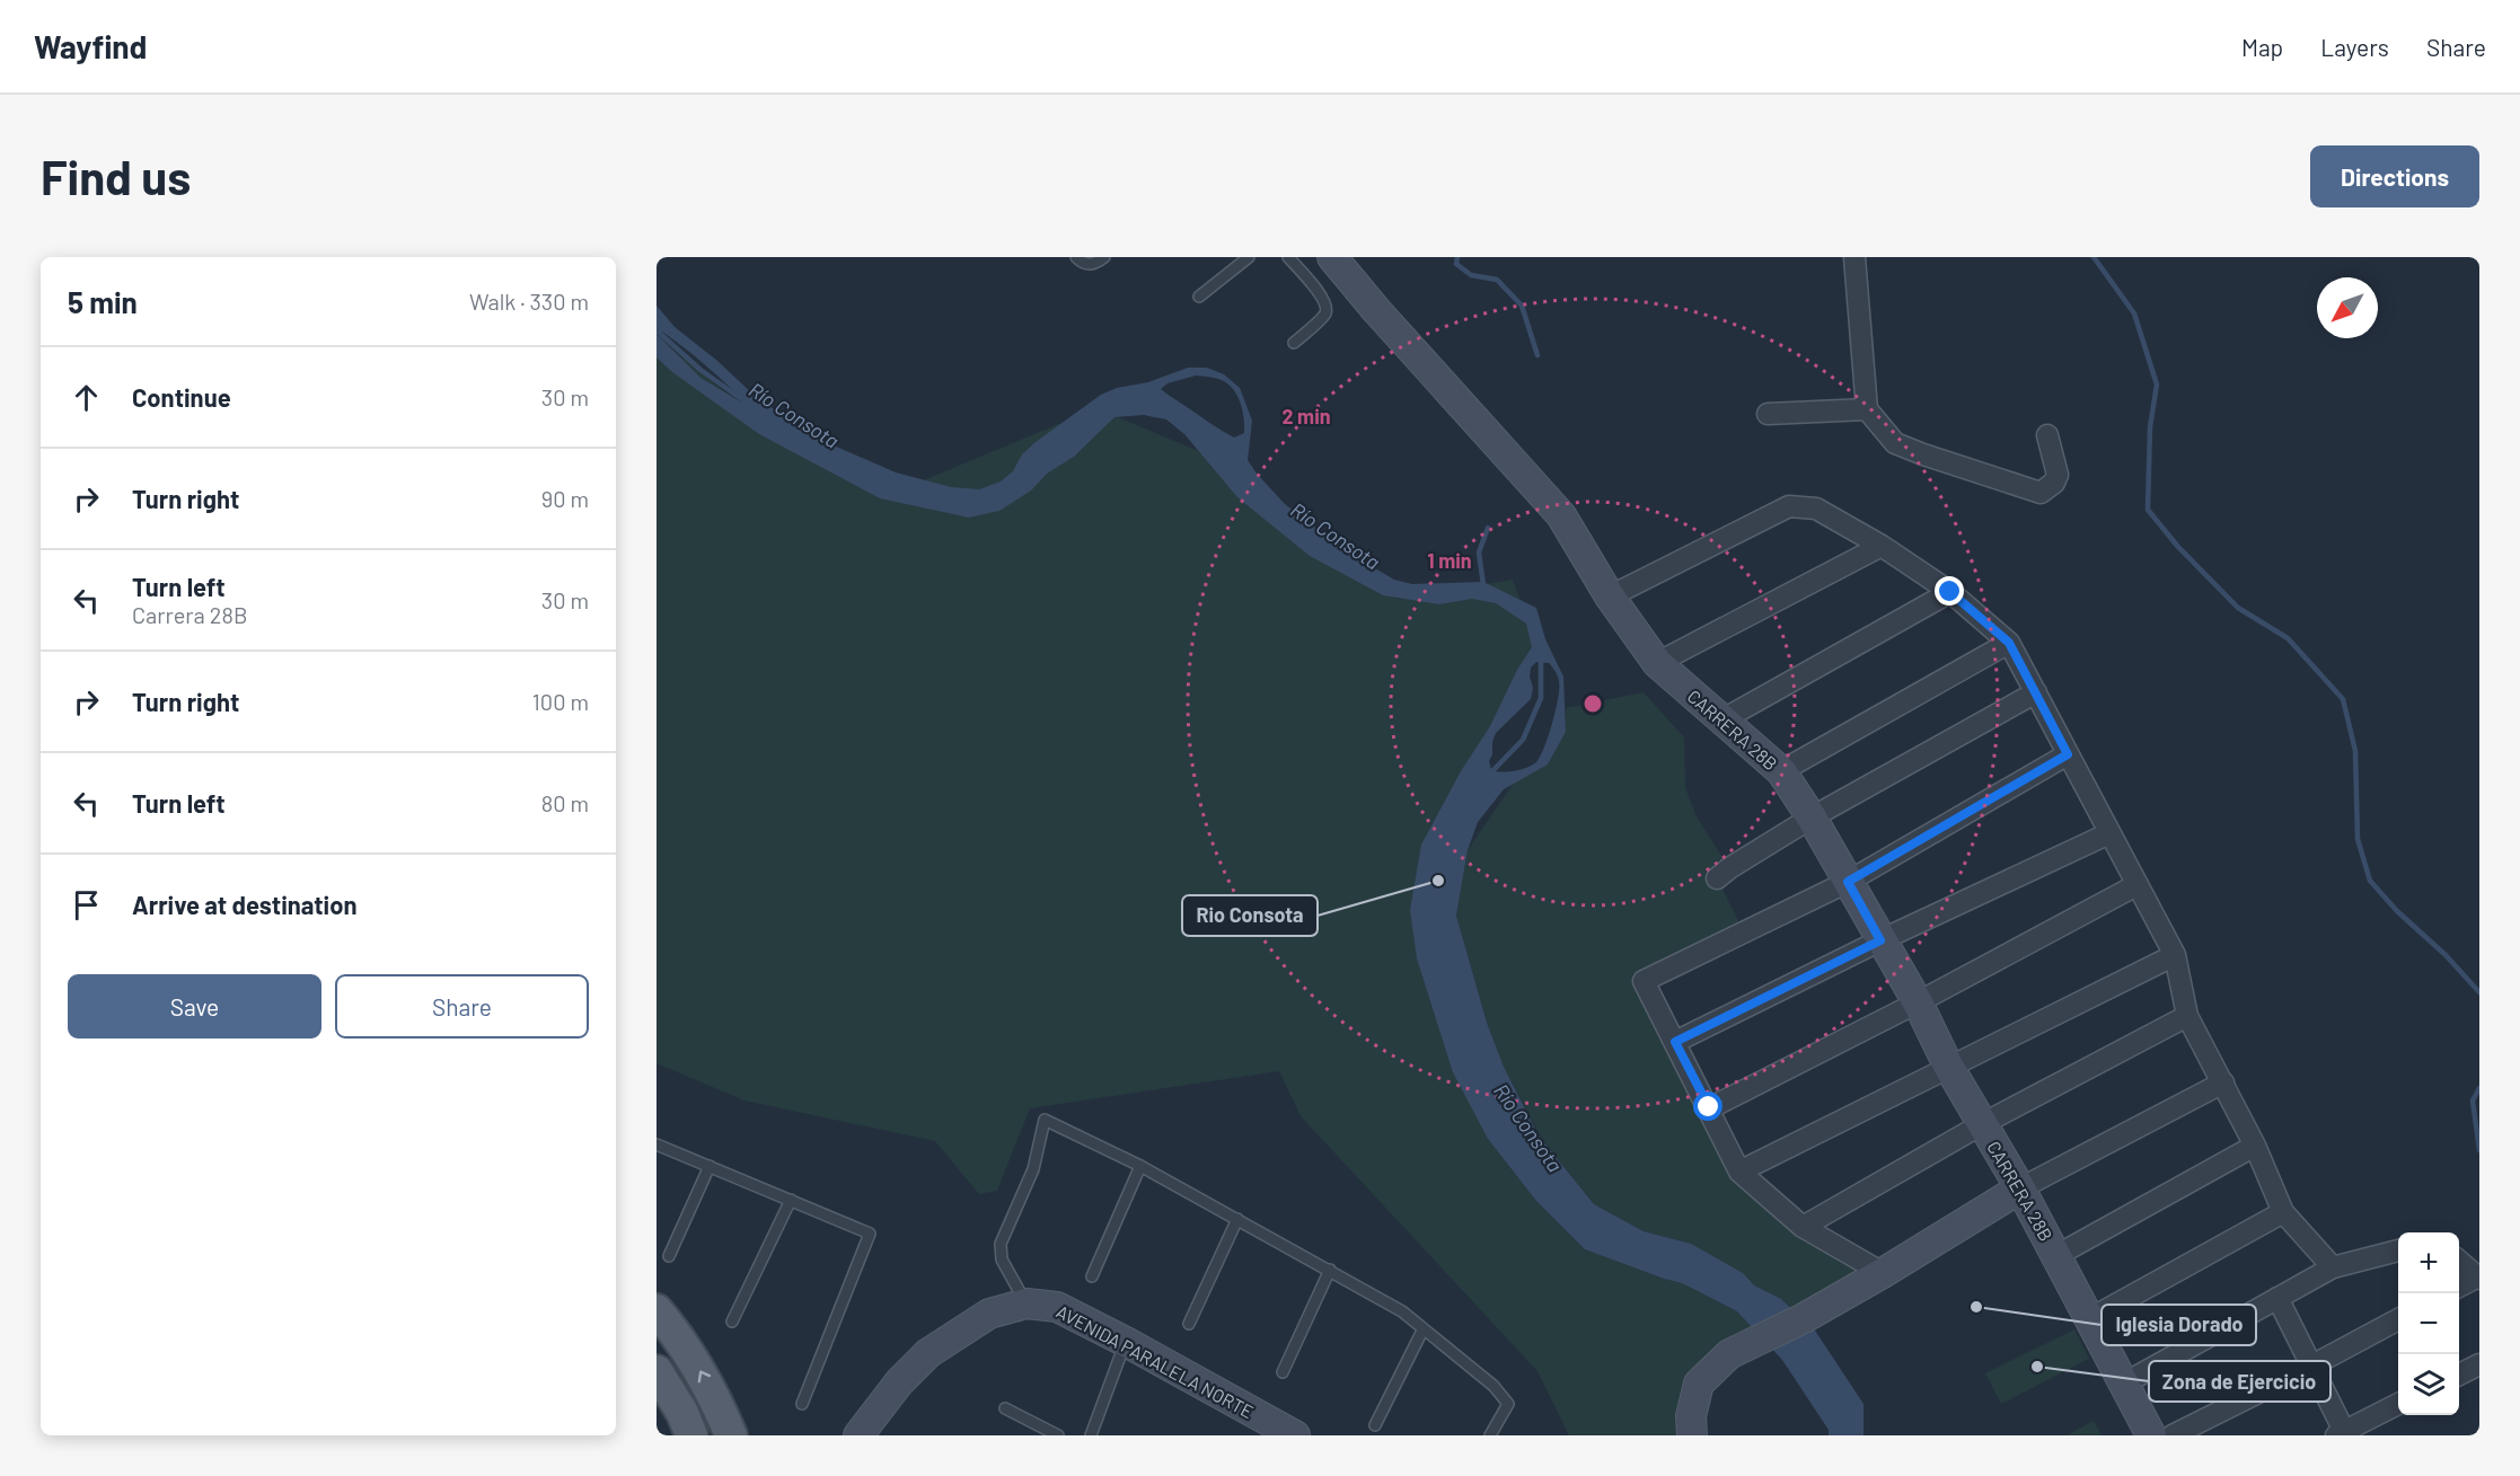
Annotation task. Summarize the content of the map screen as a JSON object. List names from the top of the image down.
{
  "streets": {
    "street": ["CARRERA 28B", "AVENIDA PARALELA NORTE"]
  },
  "water": ["Río Consota"],
  "places": ["Rio Consota", "Iglesia Dorado", "Zona de Ejercicio"],
  "north": "bottom left",
  "page": {
    "header": "Wayfind",
    "nav": ["Map", "Layers", "Share"],
    "buttons": [
      "Directions",
      ["Save", "Share"]
    ],
    "title": "Find us",
    "heading": ["5 min", "Walk · 330 m"],
    "list": [
      ["Continue", "30 m"],
      ["Turn right", "90 m"],
      ["Turn left", "Carrera 28B", "30 m"],
      ["Turn right", "100 m"],
      ["Turn left", "80 m"],
      "Arrive at destination"
    ],
    "map_buttons": ["+", "−"]
  },
  "rings": ["2 min", "1 min"]
}
